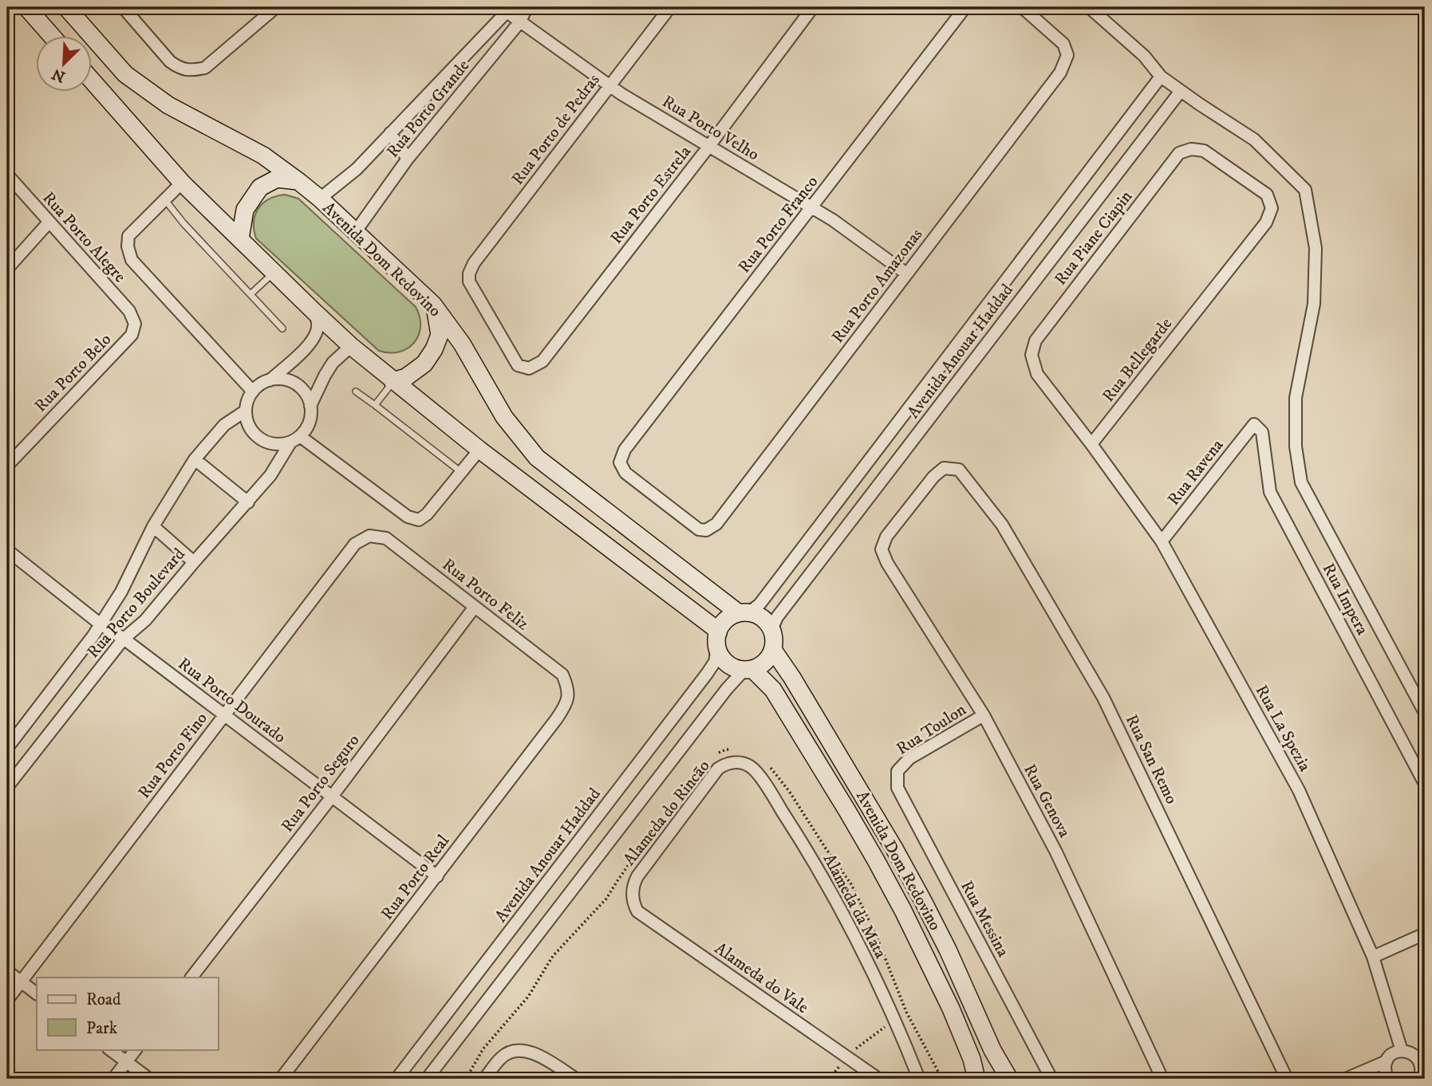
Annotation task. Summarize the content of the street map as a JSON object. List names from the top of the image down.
{
  "streets": {
    "street": [
      "Rua Porto Grande",
      "Rua Porto Velho",
      "Rua Porto de Pedras",
      "Rua Porto Estrela",
      "Rua Porto Franco",
      "Rua Porto Alegre",
      "Rua Piane Ciapin",
      "Avenida Dom Redovino",
      "Rua Porto Amazonas",
      "Avenida Anouar Haddad",
      "Rua Bellegarde",
      "Rua Porto Belo",
      "Rua Ravena",
      "Rua Porto Feliz",
      "Rua Impera",
      "Rua Porto Boulevard",
      "Rua Porto Dourado",
      "Rua La Spezia",
      "Rua Toulon",
      "Rua Porto Fino",
      "Rua San Remo",
      "Rua Porto Seguro",
      "Rua Genova",
      "Alameda do Rincão",
      "Rua Porto Real",
      "Alameda da Mata",
      "Rua Messina",
      "Alameda do Vale"
    ]
  },
  "crossings": [
    ["Rua Porto Grande", "Rua Porto Velho"],
    ["Rua Porto Grande", "Avenida Dom Redovino"],
    ["Rua Porto Velho", "Rua Porto de Pedras"],
    ["Rua Porto Velho", "Rua Porto Estrela"],
    ["Rua Porto Velho", "Rua Porto Franco"],
    ["Rua Porto Velho", "Rua Porto Amazonas"],
    ["Rua Porto de Pedras", "Rua Porto Estrela"],
    ["Rua Porto Franco", "Rua Porto Amazonas"],
    ["Rua Porto Alegre", "Rua Porto Belo"],
    ["Rua Piane Ciapin", "Rua Bellegarde"],
    ["Rua Piane Ciapin", "Rua La Spezia"],
    ["Avenida Dom Redovino", "Avenida Anouar Haddad"],
    ["Rua Bellegarde", "Rua La Spezia"],
    ["Rua Ravena", "Rua Impera"],
    ["Rua Ravena", "Rua La Spezia"],
    ["Rua Porto Feliz", "Rua Porto Fino"],
    ["Rua Porto Feliz", "Rua Porto Seguro"],
    ["Rua Porto Feliz", "Rua Porto Real"],
    ["Rua Porto Boulevard", "Rua Porto Dourado"],
    ["Rua Porto Dourado", "Rua Porto Fino"],
    ["Rua Porto Dourado", "Rua Porto Seguro"],
    ["Rua Porto Dourado", "Rua Porto Real"],
    ["Rua Toulon", "Rua Genova"],
    ["Rua Toulon", "Rua Messina"],
    ["Rua San Remo", "Rua Genova"],
    ["Alameda do Rincão", "Alameda da Mata"],
    ["Alameda do Rincão", "Alameda do Vale"]
  ],
  "legend": ["Road", "Park"],
  "north": "bottom left"
}
